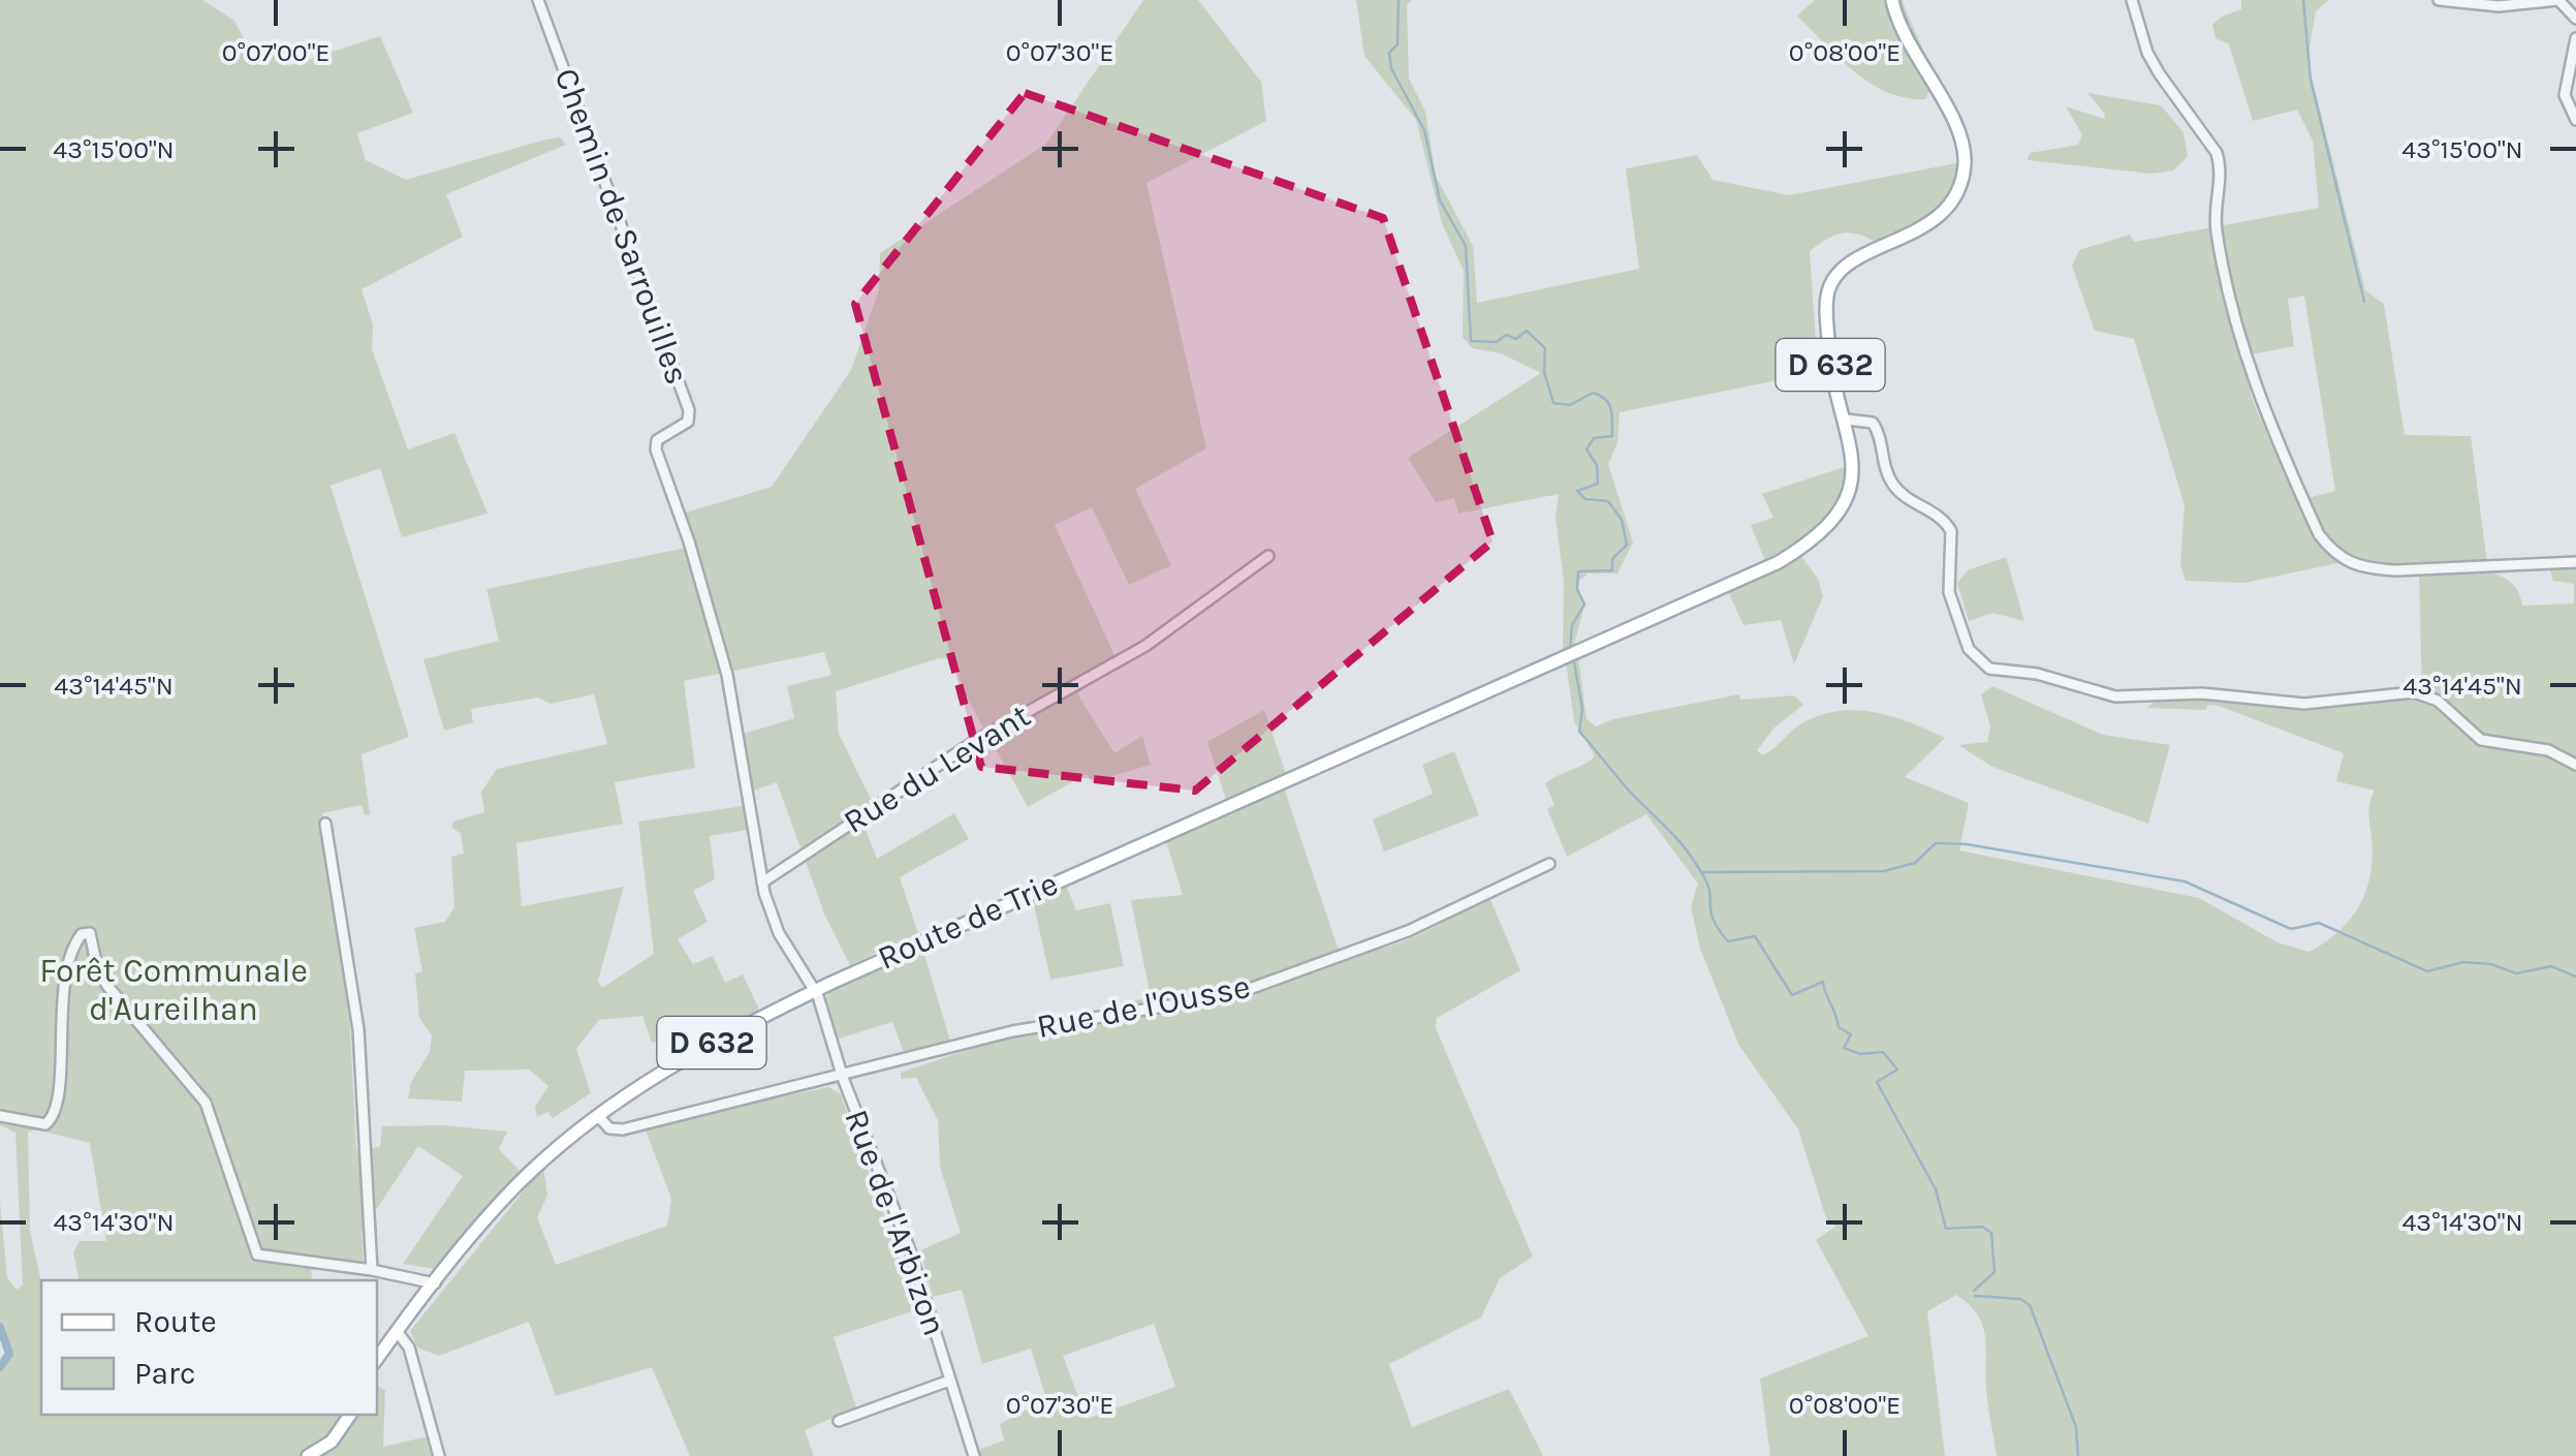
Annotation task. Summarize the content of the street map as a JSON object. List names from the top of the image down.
{
  "streets": {
    "main road": ["D 632", "Route de Trie"],
    "street": [
      "Chemin de Sarrouilles",
      "Rue du Levant",
      "Rue de l'Ousse",
      "Rue de l'Arbizon"
    ]
  },
  "crossings": [
    ["Chemin de Sarrouilles", "Rue de l'Arbizon"],
    ["D 632", "Route de Trie"],
    ["Rue du Levant", "Rue de l'Arbizon"],
    ["Route de Trie", "Rue de l'Ousse"],
    ["Route de Trie", "Rue de l'Arbizon"],
    ["Rue de l'Ousse", "Rue de l'Arbizon"]
  ],
  "parks": ["Forêt Communale d'Aureilhan"],
  "legend": ["Route", "Parc"],
  "coordinates": [
    "0°07'00\"E",
    "0°07'30\"E",
    "0°08'00\"E",
    "43°15'00\"N",
    "43°14'45\"N",
    "43°14'30\"N"
  ]
}
